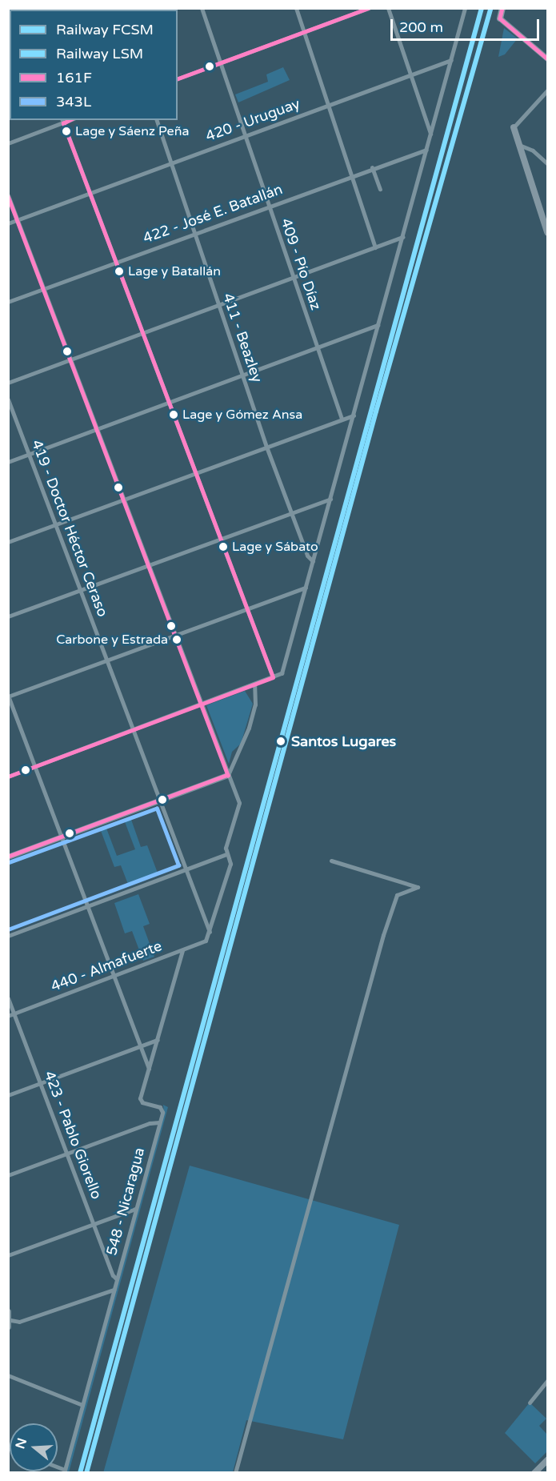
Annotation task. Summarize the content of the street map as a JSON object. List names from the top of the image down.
{
  "streets": {
    "street": [
      "420 - Uruguay",
      "422 - José E. Batallán",
      "409 - Pío Díaz",
      "411 - Beazley",
      "419 - Doctor Héctor Ceraso",
      "440 - Almafuerte",
      "423 - Pablo Giorello",
      "548 - Nicaragua"
    ]
  },
  "crossings": [
    ["420 - Uruguay", "409 - Pío Díaz"],
    ["420 - Uruguay", "411 - Beazley"],
    ["422 - José E. Batallán", "409 - Pío Díaz"],
    ["422 - José E. Batallán", "411 - Beazley"],
    ["419 - Doctor Héctor Ceraso", "440 - Almafuerte"],
    ["440 - Almafuerte", "423 - Pablo Giorello"],
    ["423 - Pablo Giorello", "548 - Nicaragua"]
  ],
  "places": [
    "Lage y Sáenz Peña",
    "Lage y Batallán",
    "Lage y Gómez Ansa",
    "Lage y Sábato",
    "Carbone y Estrada",
    "Santos Lugares"
  ],
  "lines": [
    "rail line FCSM",
    "transit line 161F",
    "rail line LSM",
    "transit line 343L"
  ],
  "legend": [
    "Railway FCSM",
    "Railway LSM",
    "161F",
    "343L"
  ],
  "scale_bar": "200 m",
  "north": "left"
}
